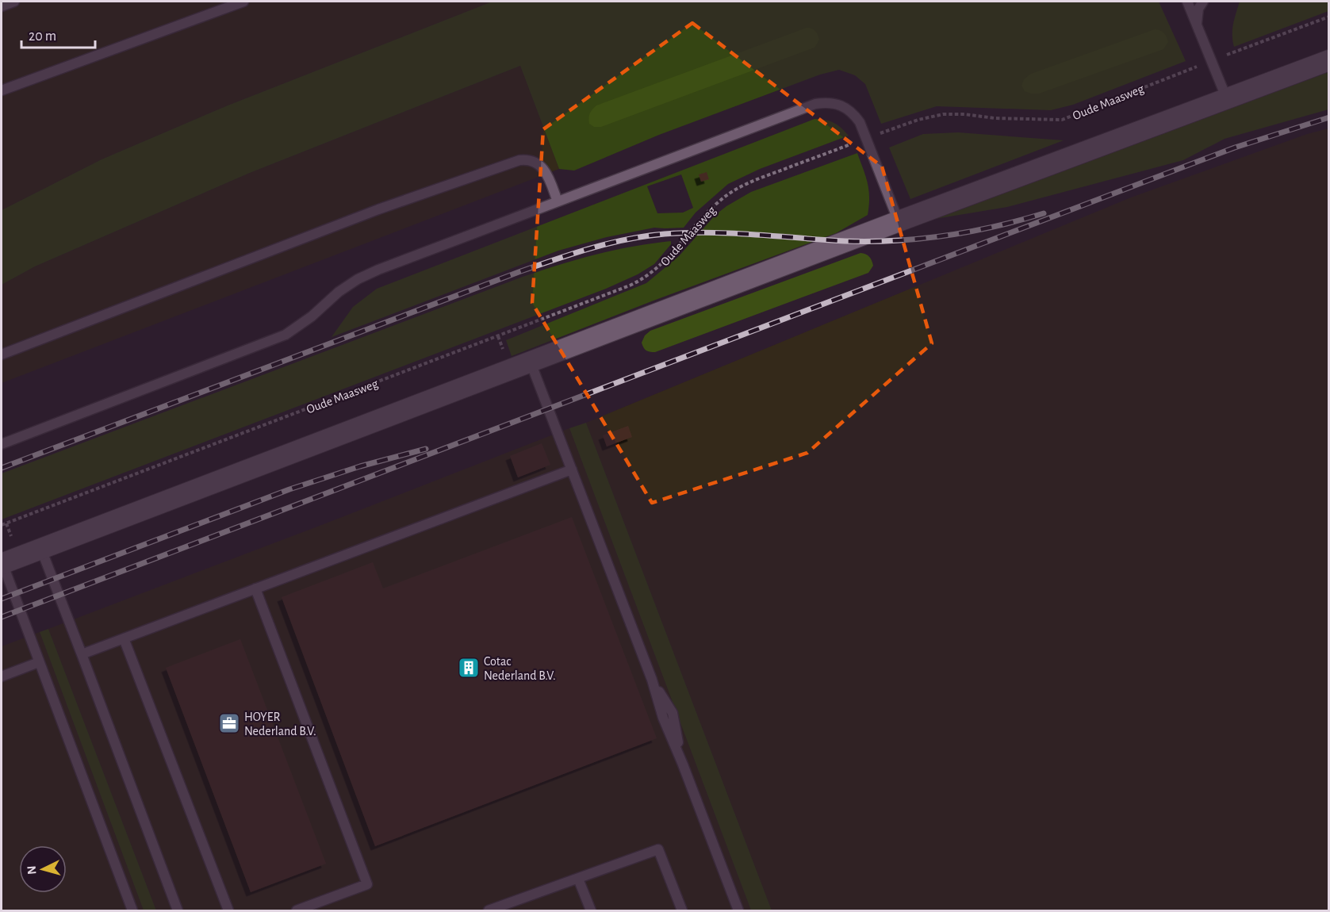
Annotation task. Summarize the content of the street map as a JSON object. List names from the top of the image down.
{
  "streets": {
    "path": ["Oude Maasweg"]
  },
  "places": {
    "building": ["Cotac Nederland B.V."],
    "office": ["HOYER Nederland B.V."]
  },
  "scale_bar": "20 m",
  "north": "left"
}
